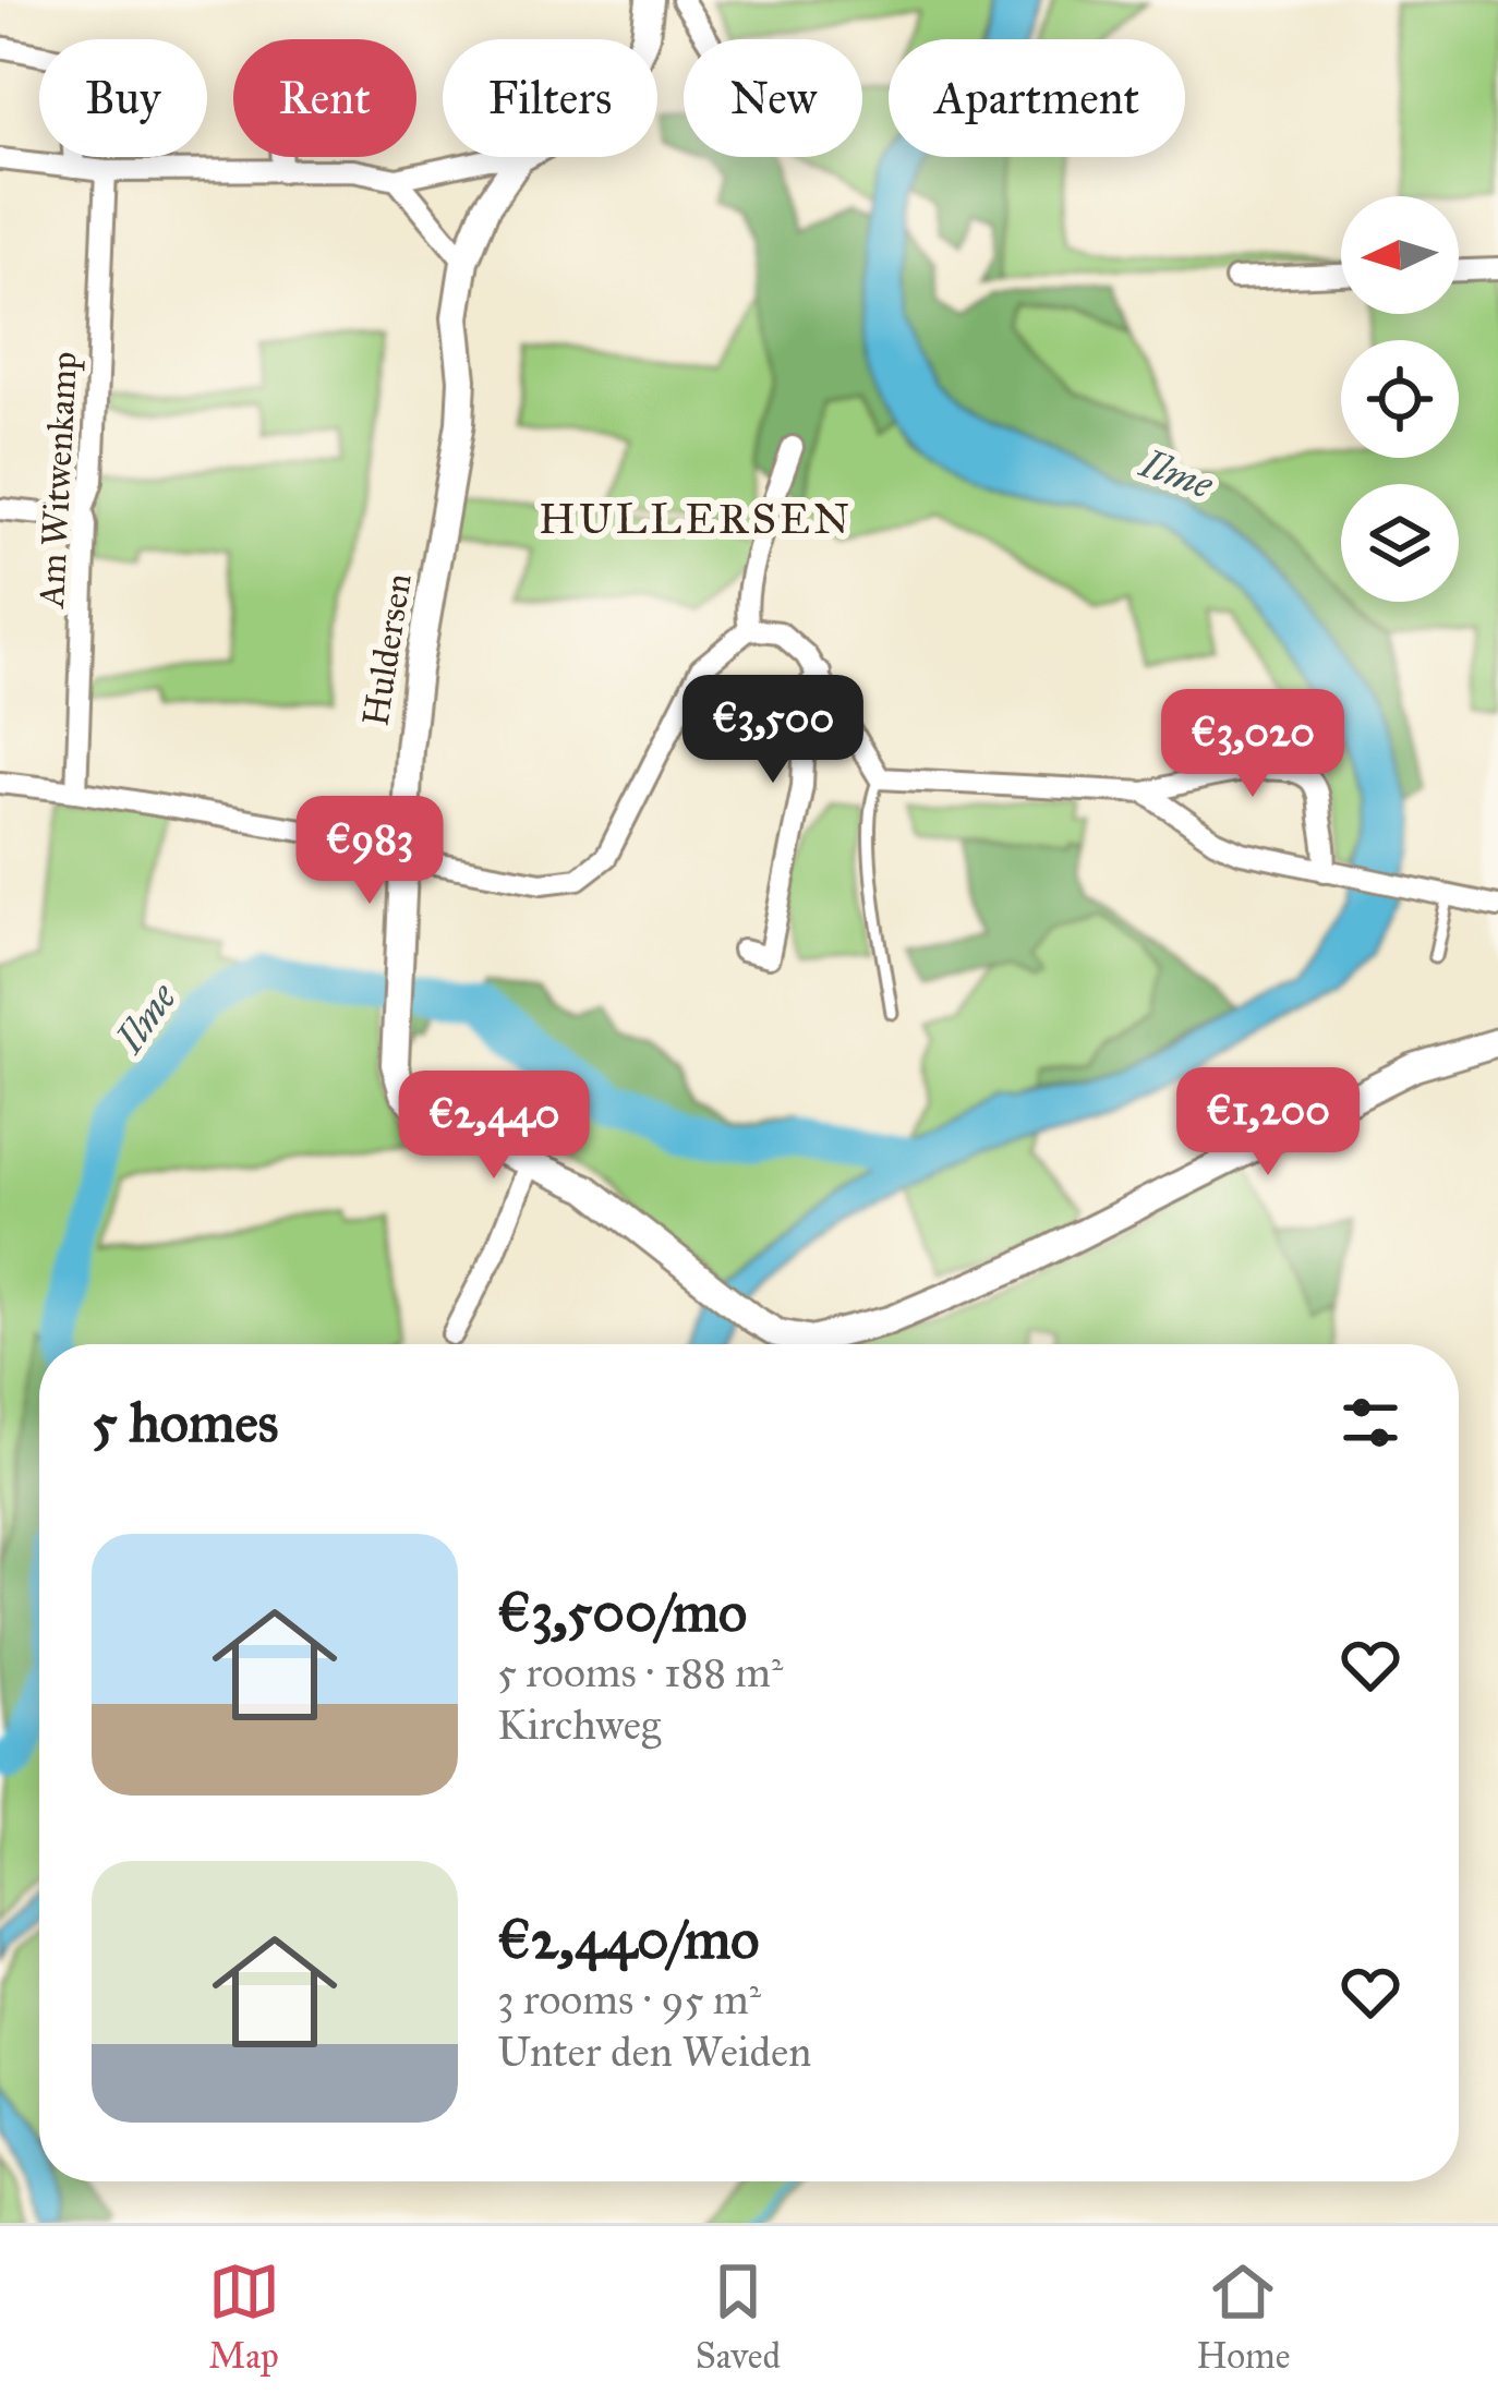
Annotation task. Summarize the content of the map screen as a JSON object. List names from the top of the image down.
{
  "streets": {
    "street": ["Am Witwenkamp", "Huldersen"]
  },
  "districts": ["HULLERSEN"],
  "water": ["Ilme"],
  "north": "left",
  "page": {
    "chip": [
      "Buy",
      "Rent",
      "Filters",
      "New",
      "Apartment"
    ],
    "price": [
      "€3,500",
      "€3,020",
      "€983",
      "€1,200",
      "€2,440"
    ],
    "heading": "5 homes",
    "list": [
      {
        "name": "€3,500/mo",
        "note": "5 rooms · 188 m² · Kirchweg"
      },
      {
        "name": "€2,440/mo",
        "note": "3 rooms · 95 m² · Unter den Weiden"
      }
    ],
    "tabs": ["Map", "Saved", "Home"]
  }
}
